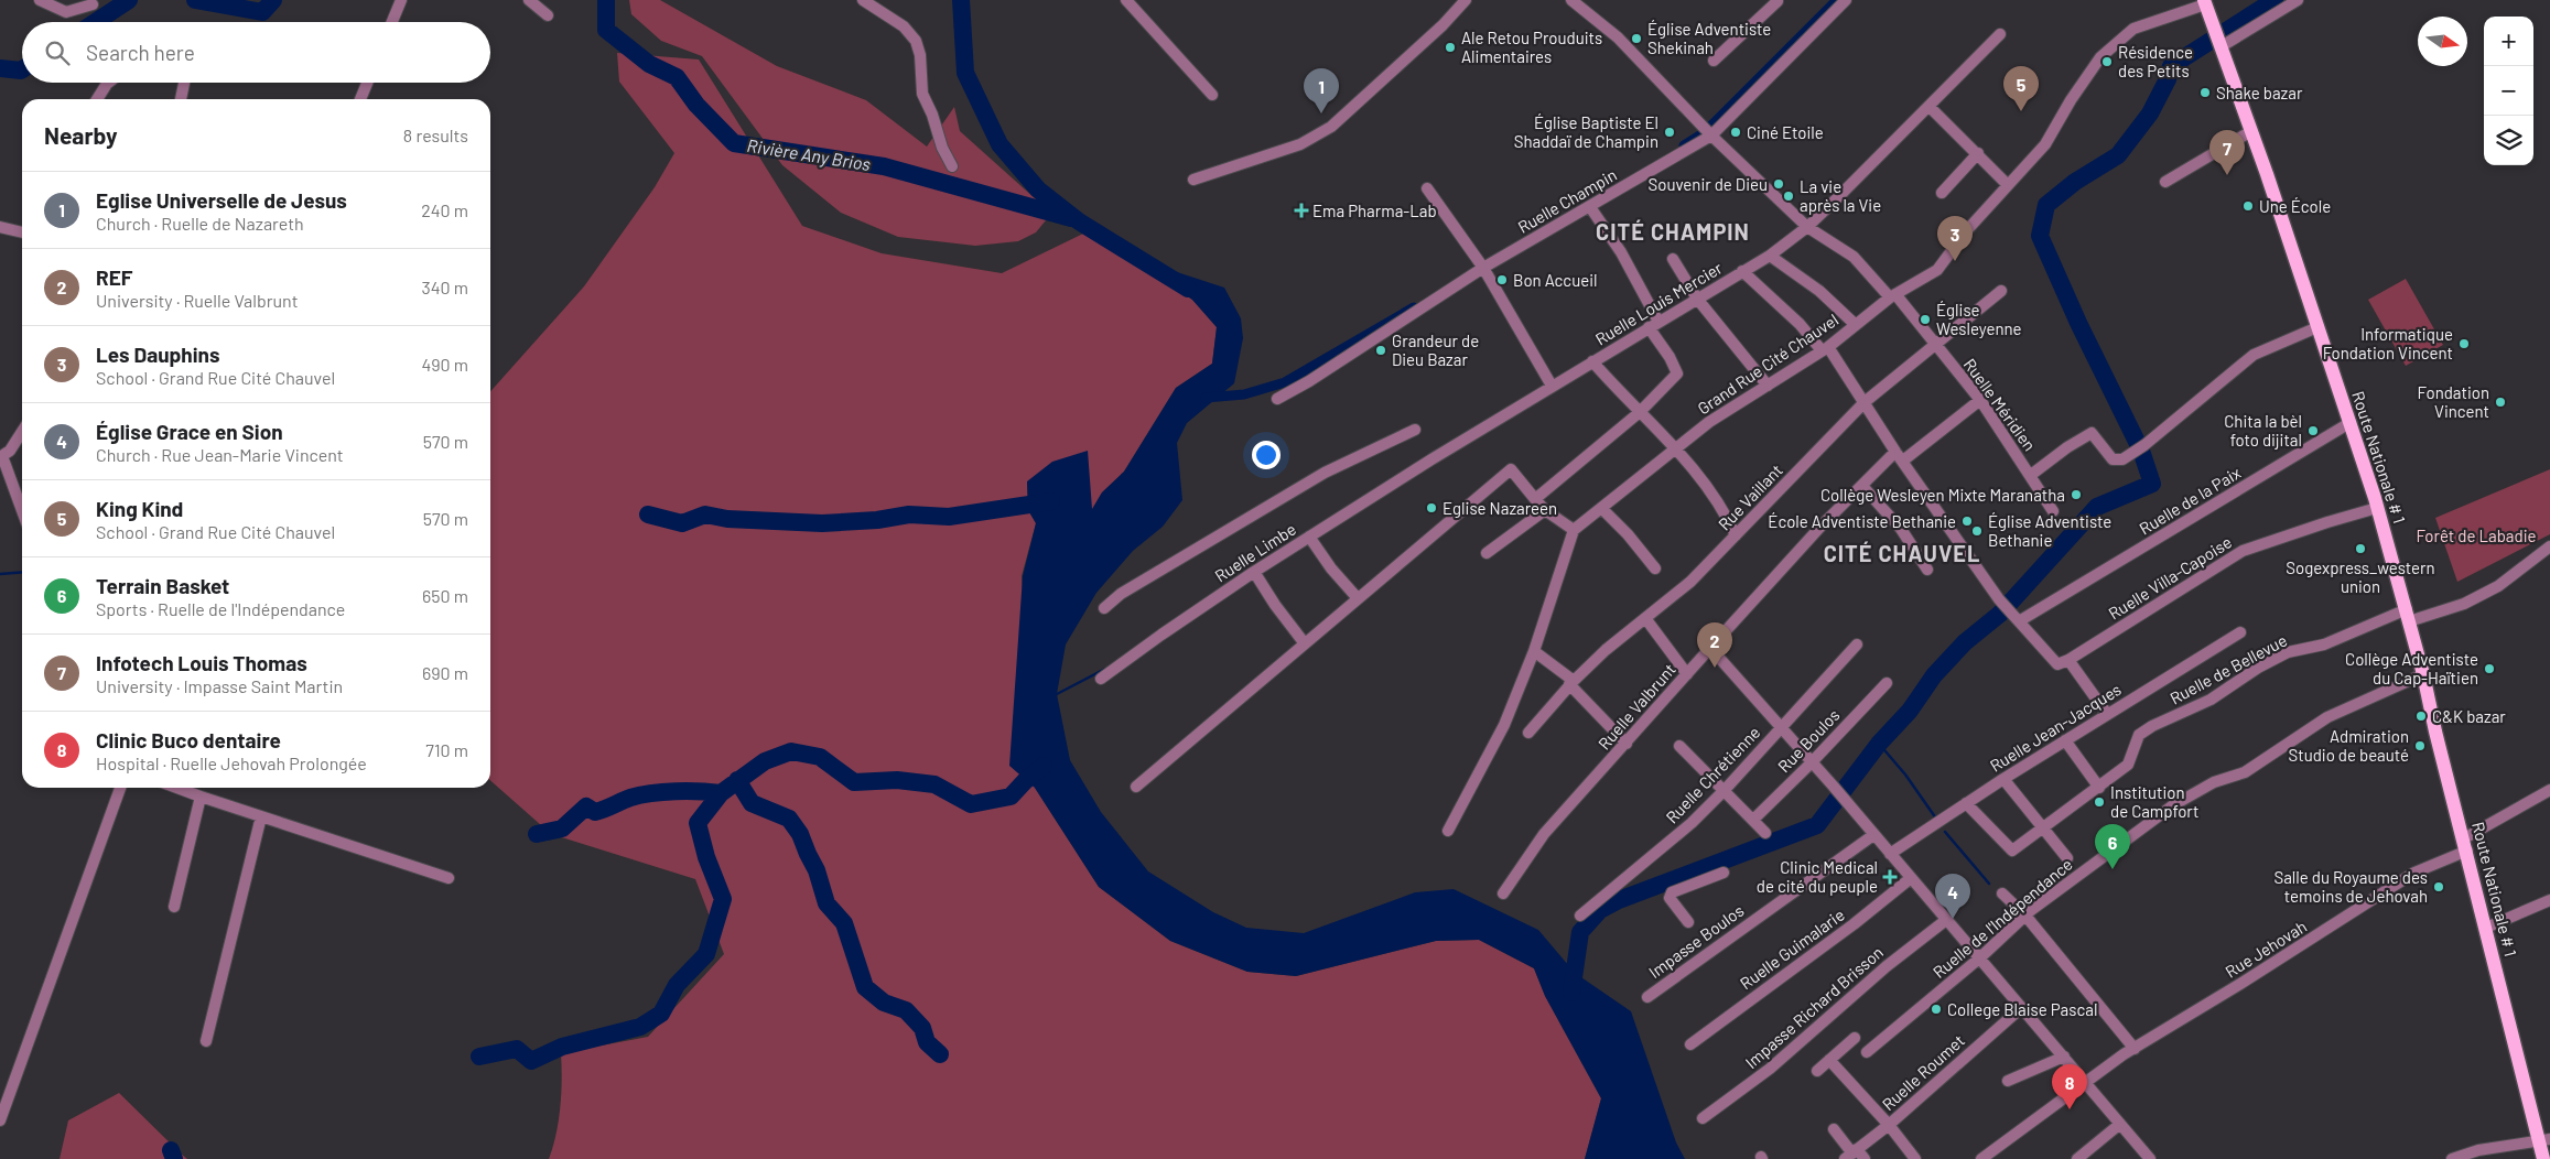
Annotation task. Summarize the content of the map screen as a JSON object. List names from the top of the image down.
{
  "streets": {
    "main road": ["Route Nationale # 1"],
    "street": [
      "Ruelle Champin",
      "Ruelle Louis Mercier",
      "Grand Rue Cité Chauvel",
      "Ruelle Méridien",
      "Rue Vaillant",
      "Ruelle de la Paix",
      "Ruelle Limbe",
      "Ruelle Villa-Capoise",
      "Ruelle de Bellevue",
      "Ruelle Valbrunt",
      "Ruelle Jean-Jacques",
      "Rue Boulos",
      "Ruelle Chrétienne",
      "Ruelle de l'Indépendance",
      "Impasse Boulos",
      "Ruelle Guimalarie",
      "Rue Jehovah",
      "Impasse Richard Brisson",
      "Ruelle Roumet"
    ]
  },
  "crossings": [
    ["Ruelle Champin", "Ruelle Méridien"],
    ["Ruelle Louis Mercier", "Ruelle Méridien"],
    ["Ruelle Louis Mercier", "Ruelle Limbe"],
    ["Grand Rue Cité Chauvel", "Ruelle Méridien"],
    ["Grand Rue Cité Chauvel", "Route Nationale # 1"],
    ["Ruelle Méridien", "Rue Vaillant"],
    ["Ruelle Méridien", "Ruelle Valbrunt"],
    ["Route Nationale # 1", "Ruelle de la Paix"],
    ["Route Nationale # 1", "Ruelle Villa-Capoise"],
    ["Route Nationale # 1", "Ruelle de Bellevue"],
    ["Route Nationale # 1", "Ruelle de l'Indépendance"],
    ["Route Nationale # 1", "Rue Jehovah"],
    ["Ruelle de Bellevue", "Ruelle Jean-Jacques"]
  ],
  "districts": ["CITÉ CHAMPIN", "CITÉ CHAUVEL"],
  "water": ["Rivière Any Brios"],
  "parks": ["Forêt de Labadie"],
  "places": {
    "other": [
      "Église Adventiste Shekinah",
      "Ale Retou Prouduits Alimentaires",
      "Résidence des Petits",
      "Shake bazar",
      "Église Baptiste El Shaddaï de Champin",
      "Ciné Etoile",
      "Souvenir de Dieu",
      "La vie après la Vie",
      "Une École",
      "Bon Accueil",
      "Église Wesleyenne",
      "Informatique Fondation Vincent",
      "Grandeur de Dieu Bazar",
      "Fondation Vincent",
      "Chita la bèl foto dijital",
      "Collège Wesleyen Mixte Maranatha",
      "Eglise Nazareen",
      "École Adventiste Bethanie",
      "Église Adventiste Bethanie",
      "Sogexpress_western union",
      "Collège Adventiste du Cap-Haïtien",
      "C&K bazar",
      "Admiration Studio de beauté",
      "Institution de Campfort",
      "Salle du Royaume des temoins de Jehovah",
      "College Blaise Pascal"
    ],
    "health": ["Ema Pharma-Lab", "Clinic Medical de cité du peuple"]
  },
  "north": "right",
  "page": {
    "map_buttons": ["+", "−"],
    "search": "Search here",
    "pins": [
      "5",
      "1",
      "7",
      "3",
      "2",
      "6",
      "4",
      "8"
    ],
    "heading": ["Nearby", "8 results"],
    "list": [
      {
        "mark": "1",
        "name": "Eglise Universelle de Jesus",
        "note": "Church · Ruelle de Nazareth",
        "value": "240 m"
      },
      {
        "mark": "2",
        "name": "REF",
        "note": "University · Ruelle Valbrunt",
        "value": "340 m"
      },
      {
        "mark": "3",
        "name": "Les Dauphins",
        "note": "School · Grand Rue Cité Chauvel",
        "value": "490 m"
      },
      {
        "mark": "4",
        "name": "Église Grace en Sion",
        "note": "Church · Rue Jean-Marie Vincent",
        "value": "570 m"
      },
      {
        "mark": "5",
        "name": "King Kind",
        "note": "School · Grand Rue Cité Chauvel",
        "value": "570 m"
      },
      {
        "mark": "6",
        "name": "Terrain Basket",
        "note": "Sports · Ruelle de l'Indépendance",
        "value": "650 m"
      },
      {
        "mark": "7",
        "name": "Infotech Louis Thomas",
        "note": "University · Impasse Saint Martin",
        "value": "690 m"
      },
      {
        "mark": "8",
        "name": "Clinic Buco dentaire",
        "note": "Hospital · Ruelle Jehovah Prolongée",
        "value": "710 m"
      }
    ]
  }
}
